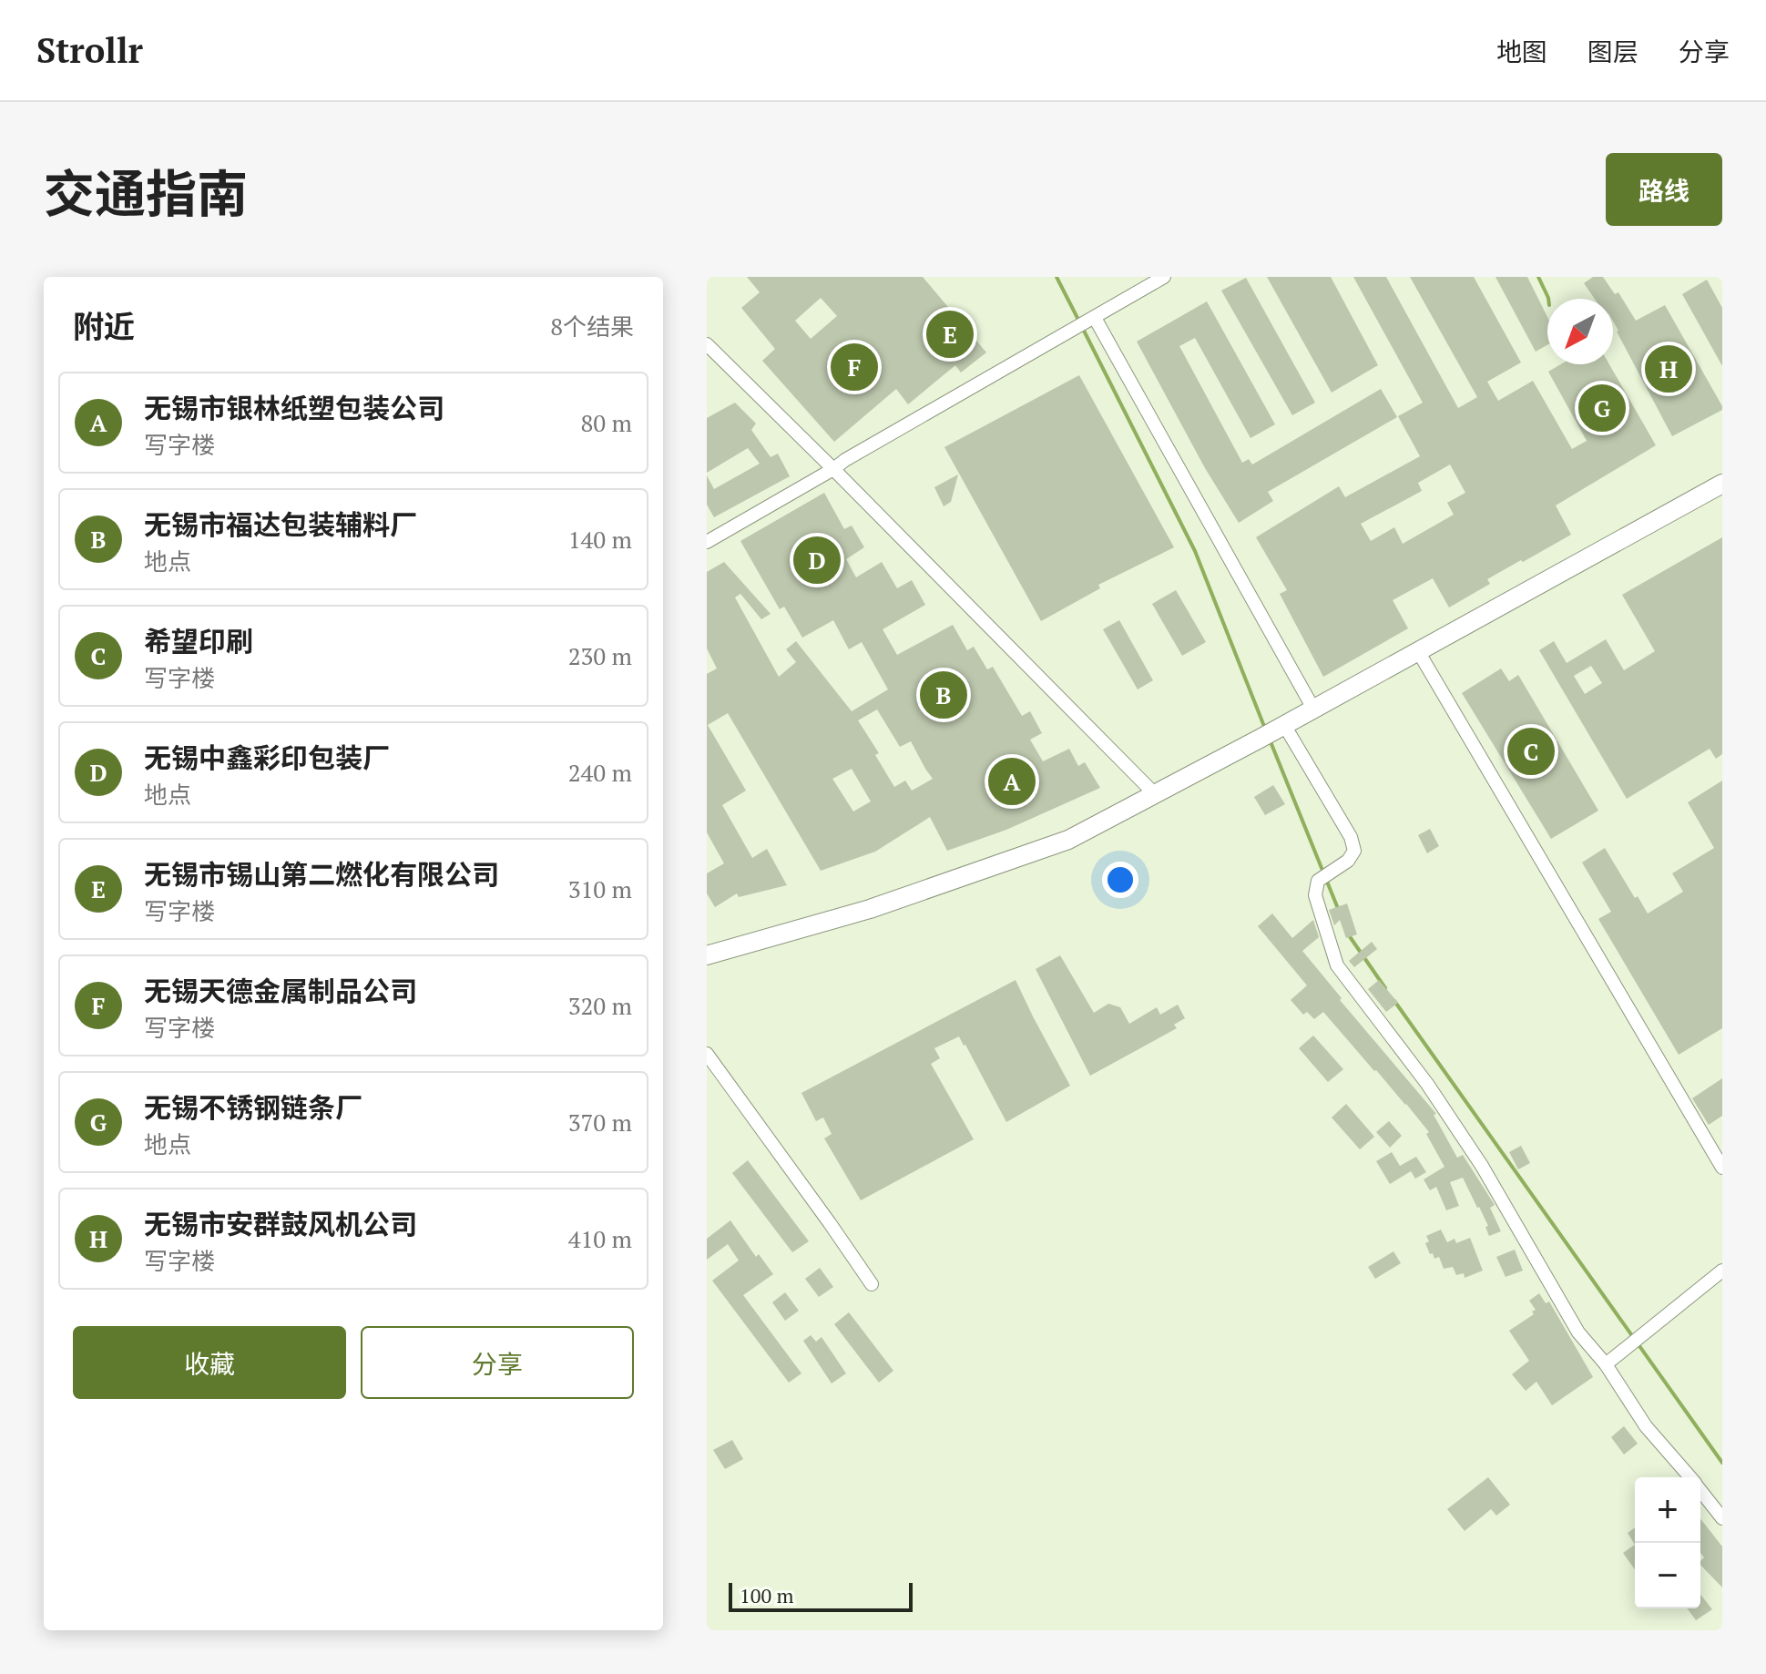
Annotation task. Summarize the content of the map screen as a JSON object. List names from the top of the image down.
{
  "scale_bar": "100 m",
  "north": "bottom left",
  "page": {
    "header": "Strollr",
    "nav": ["地图", "图层", "分享"],
    "title": "交通指南",
    "buttons": [
      "路线",
      ["收藏", "分享"]
    ],
    "heading": ["附近", "8个结果"],
    "pins": [
      "E",
      "F",
      "H",
      "G",
      "D",
      "B",
      "C",
      "A"
    ],
    "list": [
      {
        "mark": "A",
        "name": "无锡市银林纸塑包装公司",
        "note": "写字楼",
        "value": "80 m"
      },
      {
        "mark": "B",
        "name": "无锡市福达包装辅料厂",
        "note": "地点",
        "value": "140 m"
      },
      {
        "mark": "C",
        "name": "希望印刷",
        "note": "写字楼",
        "value": "230 m"
      },
      {
        "mark": "D",
        "name": "无锡中鑫彩印包装厂",
        "note": "地点",
        "value": "240 m"
      },
      {
        "mark": "E",
        "name": "无锡市锡山第二燃化有限公司",
        "note": "写字楼",
        "value": "310 m"
      },
      {
        "mark": "F",
        "name": "无锡天德金属制品公司",
        "note": "写字楼",
        "value": "320 m"
      },
      {
        "mark": "G",
        "name": "无锡不锈钢链条厂",
        "note": "地点",
        "value": "370 m"
      },
      {
        "mark": "H",
        "name": "无锡市安群鼓风机公司",
        "note": "写字楼",
        "value": "410 m"
      }
    ],
    "map_buttons": ["+", "−"],
    "scale": "100 m"
  }
}
